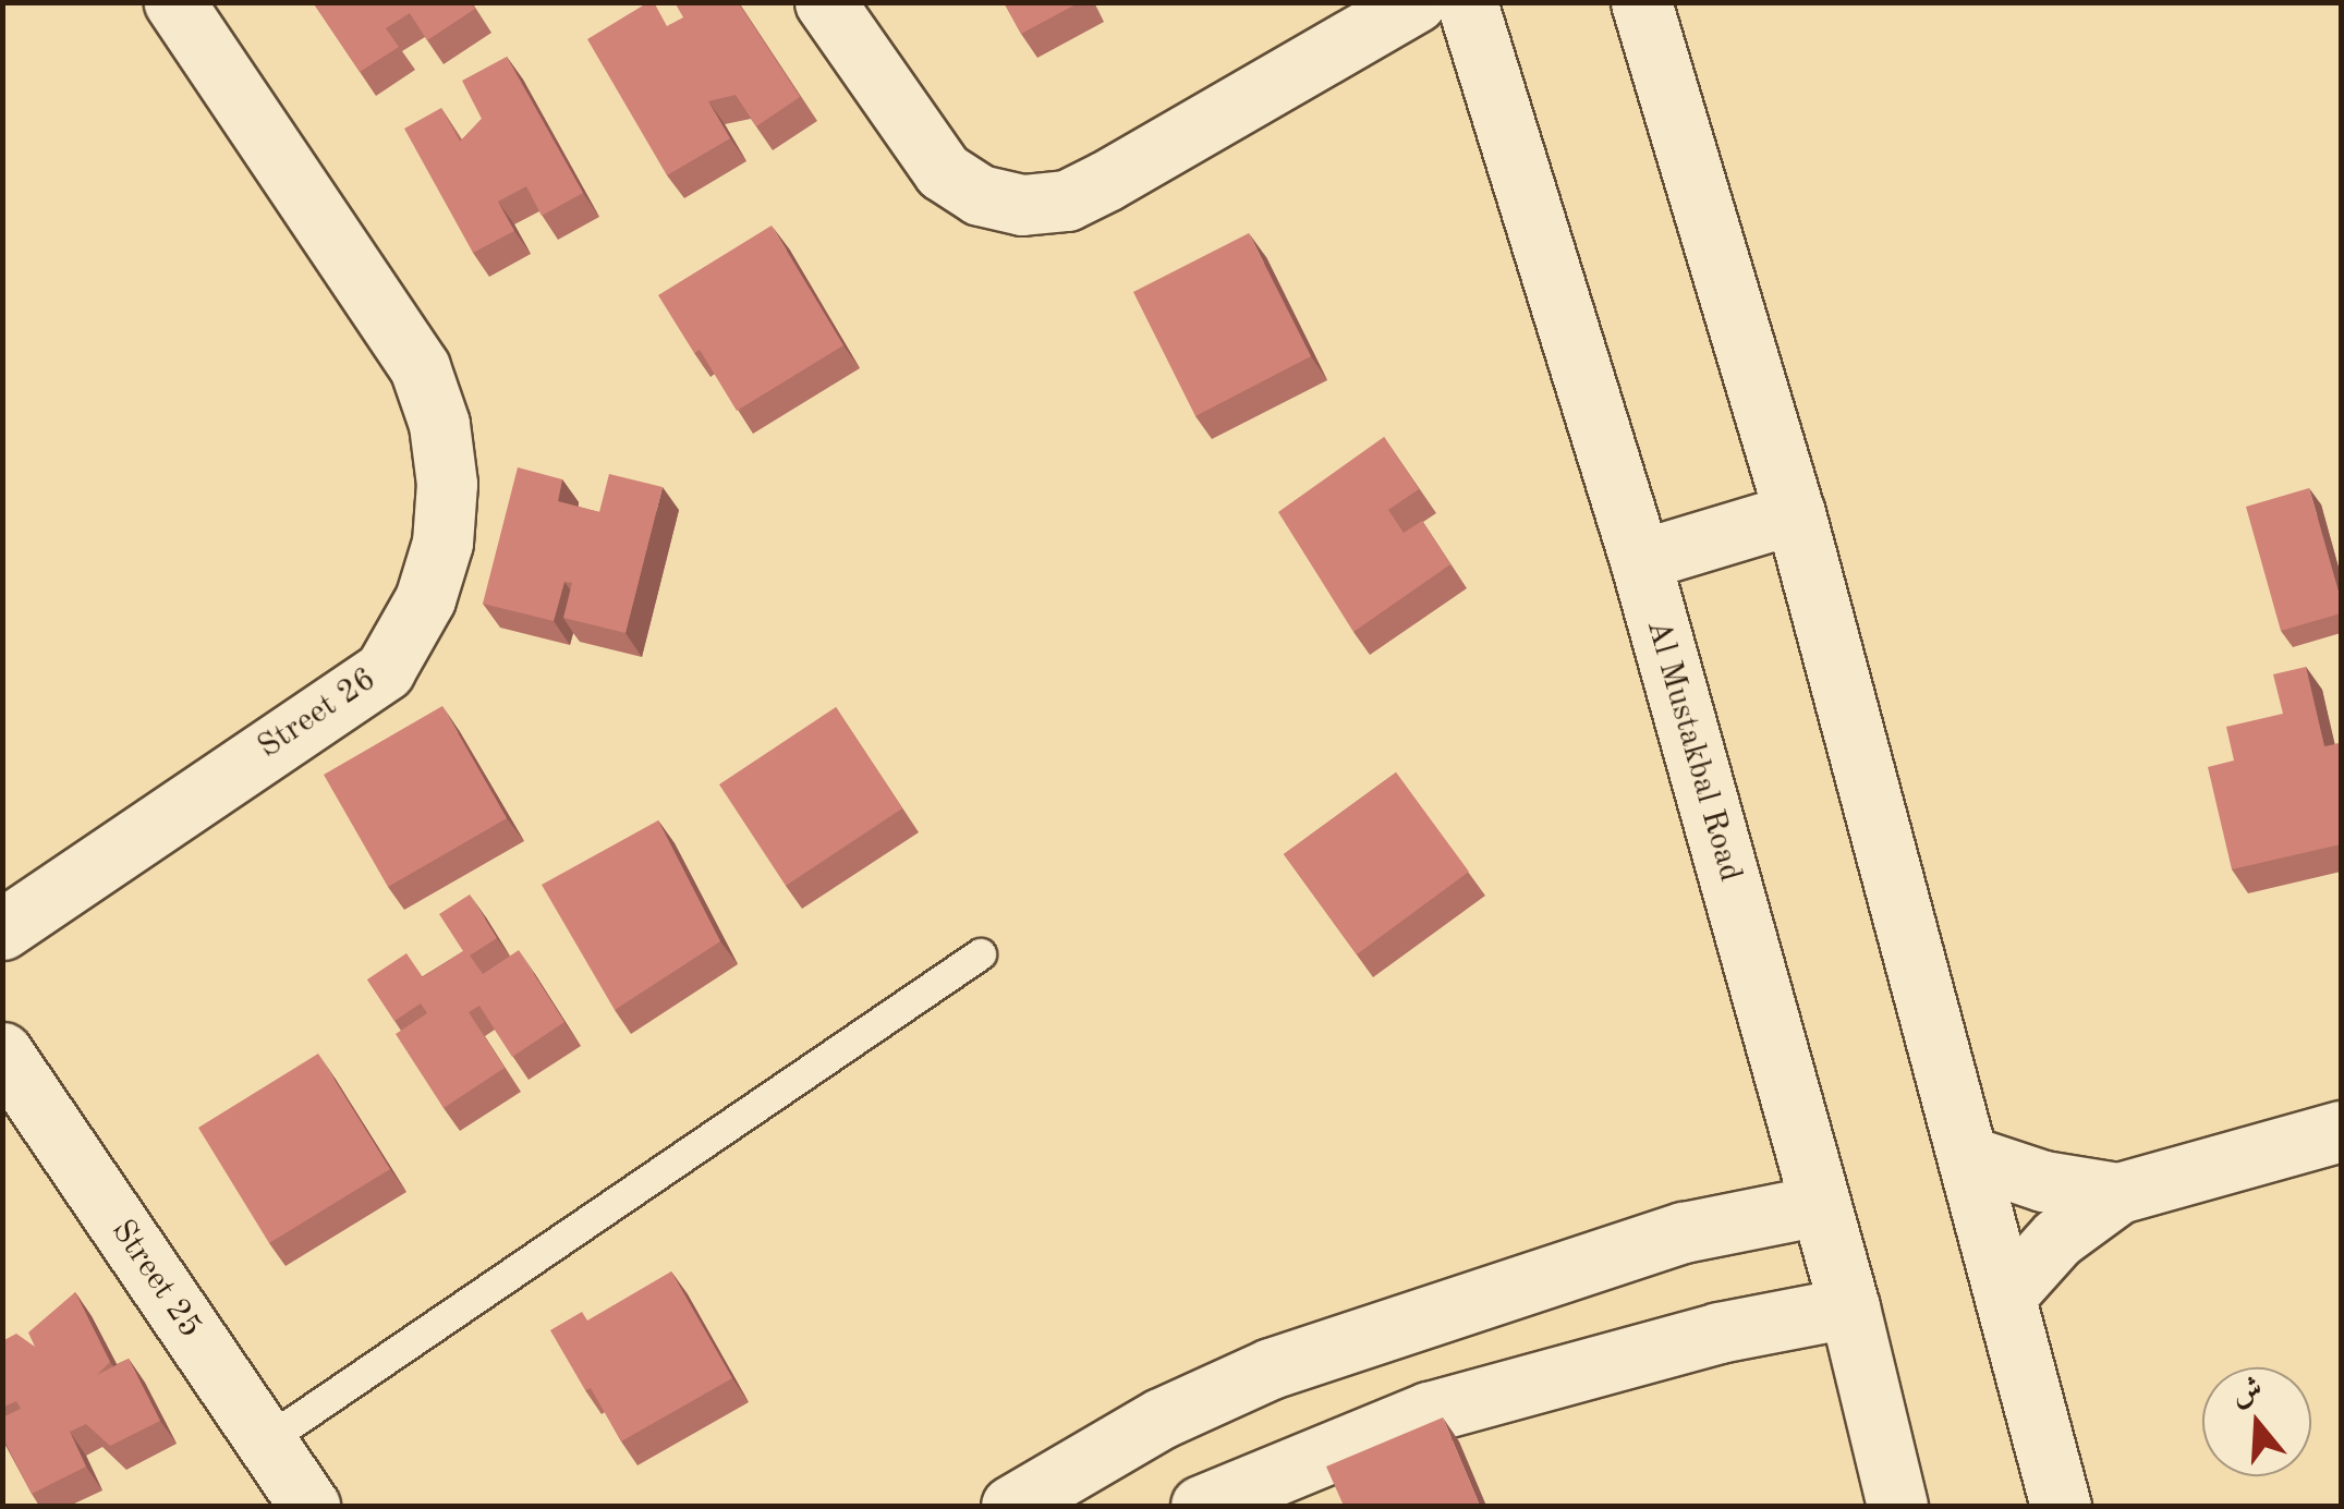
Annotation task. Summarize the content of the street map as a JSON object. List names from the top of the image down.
{
  "streets": {
    "street": ["Street 26", "Al Mustakbal Road", "Street 25"]
  },
  "north": "top"
}
